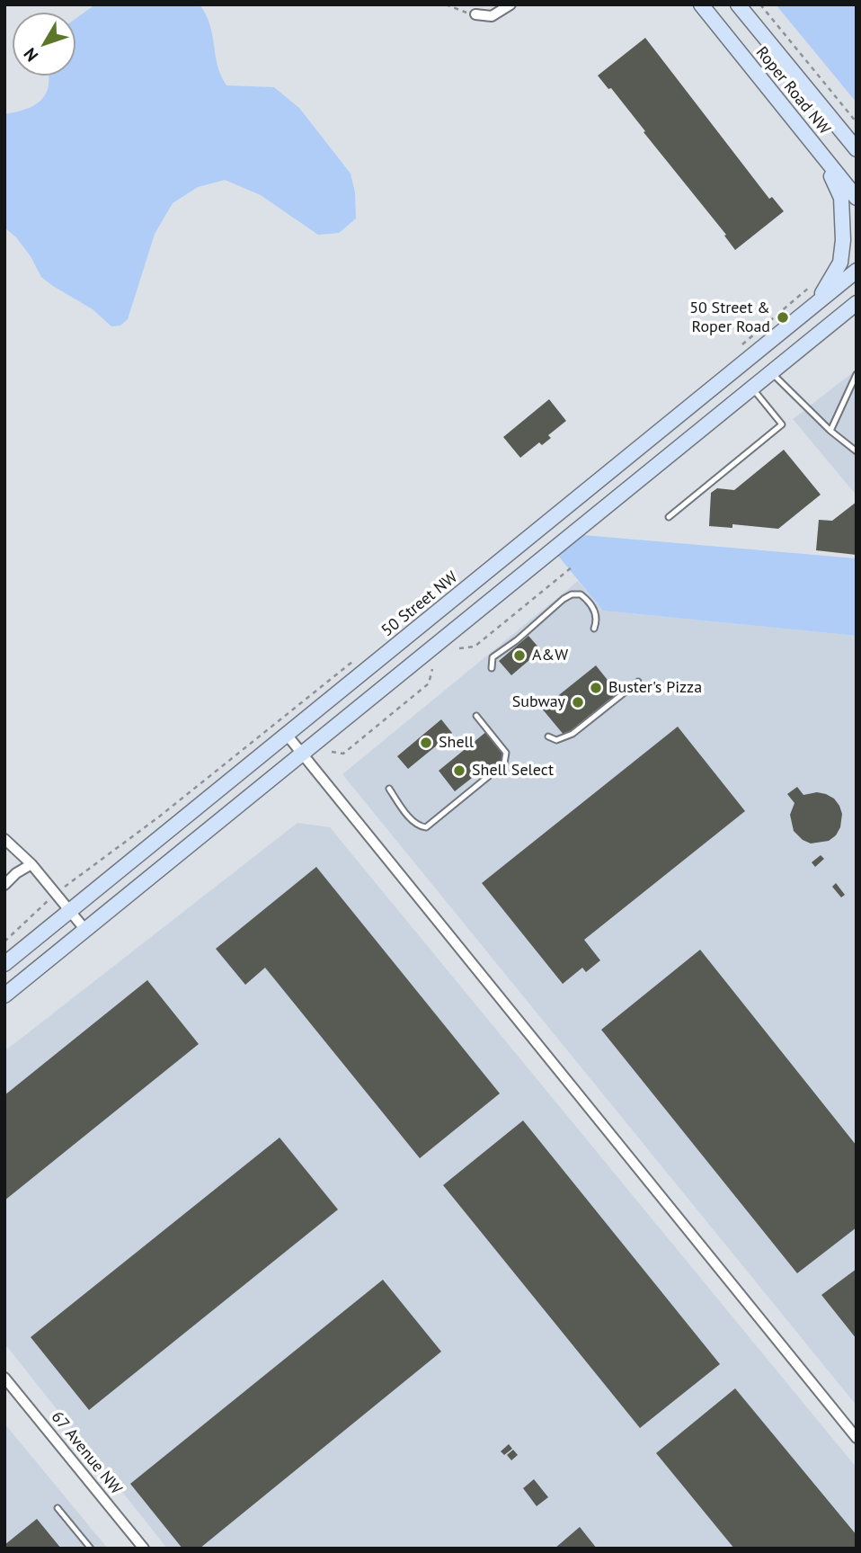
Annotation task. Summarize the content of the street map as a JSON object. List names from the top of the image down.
{
  "streets": {
    "main road": ["Roper Road NW", "50 Street NW"],
    "street": ["67 Avenue NW"]
  },
  "places": [
    "50 Street & Roper Road",
    "A&W",
    "Buster's Pizza",
    "Subway",
    "Shell",
    "Shell Select"
  ],
  "north": "bottom left"
}
